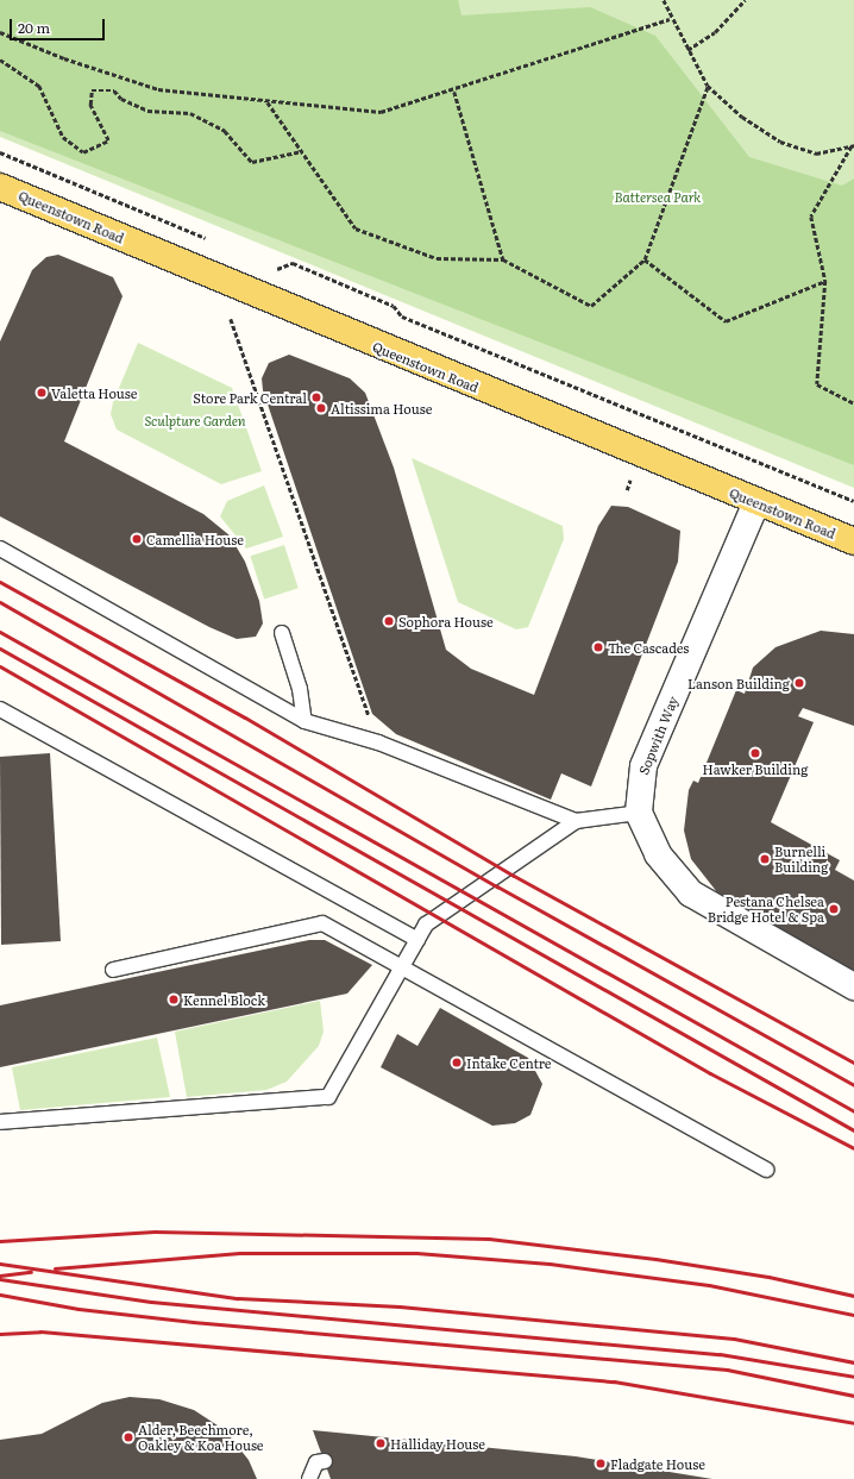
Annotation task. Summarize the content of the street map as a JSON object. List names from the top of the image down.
{
  "streets": {
    "main road": ["Queenstown Road"],
    "street": ["Sopwith Way"]
  },
  "crossings": [
    ["Queenstown Road", "Sopwith Way"]
  ],
  "parks": ["Battersea Park", "Sculpture Garden"],
  "places": [
    "Valetta House",
    "Store Park Central",
    "Altissima House",
    "Camellia House",
    "Sophora House",
    "The Cascades",
    "Lanson Building",
    "Hawker Building",
    "Burnelli Building",
    "Pestana Chelsea Bridge Hotel & Spa",
    "Kennel Block",
    "Intake Centre",
    "Alder, Beechmore, Oakley & Koa House",
    "Halliday House",
    "Fladgate House"
  ],
  "scale_bar": "20 m"
}
